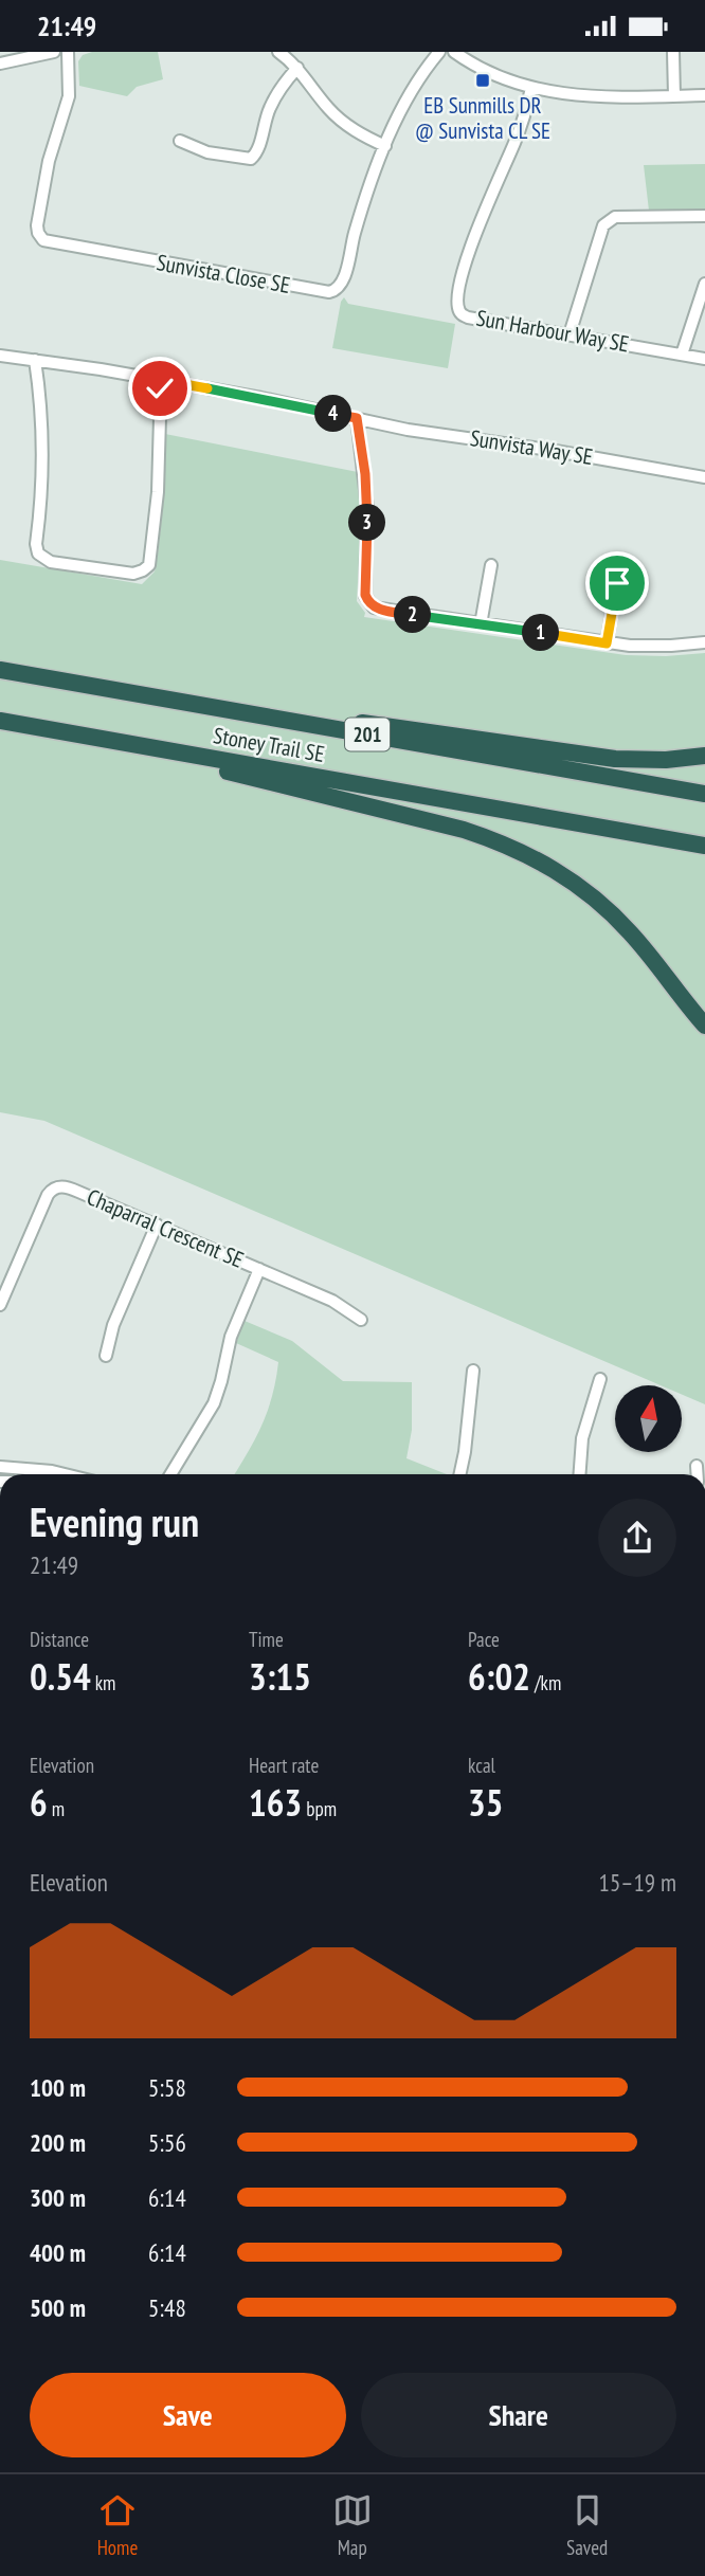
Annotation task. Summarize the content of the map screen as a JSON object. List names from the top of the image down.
{
  "streets": {
    "highway": ["201", "Stoney Trail SE"],
    "street": [
      "Sunvista Close SE",
      "Sun Harbour Way SE",
      "Sunvista Way SE",
      "Chaparral Crescent SE"
    ]
  },
  "places": {
    "transit": ["EB Sunmills DR @ Sunvista CL SE"]
  },
  "north": "top",
  "page": {
    "status": "21:49",
    "pins": [
      "4",
      "3",
      "2",
      "1"
    ],
    "heading": ["Evening run", "21:49"],
    "stats": [
      ["Distance", "0.54 km"],
      ["Time", "3:15"],
      ["Pace", "6:02 /km"],
      ["Elevation", "6 m"],
      ["Heart rate", "163 bpm"],
      ["kcal", "35"]
    ],
    "chart": ["Elevation", "15–19 m"],
    "list": [
      {
        "name": "100 m",
        "note": "5:58"
      },
      {
        "name": "200 m",
        "note": "5:56"
      },
      {
        "name": "300 m",
        "note": "6:14"
      },
      {
        "name": "400 m",
        "note": "6:14"
      },
      {
        "name": "500 m",
        "note": "5:48"
      }
    ],
    "buttons": ["Save", "Share"],
    "tabs": ["Home", "Map", "Saved"]
  }
}
